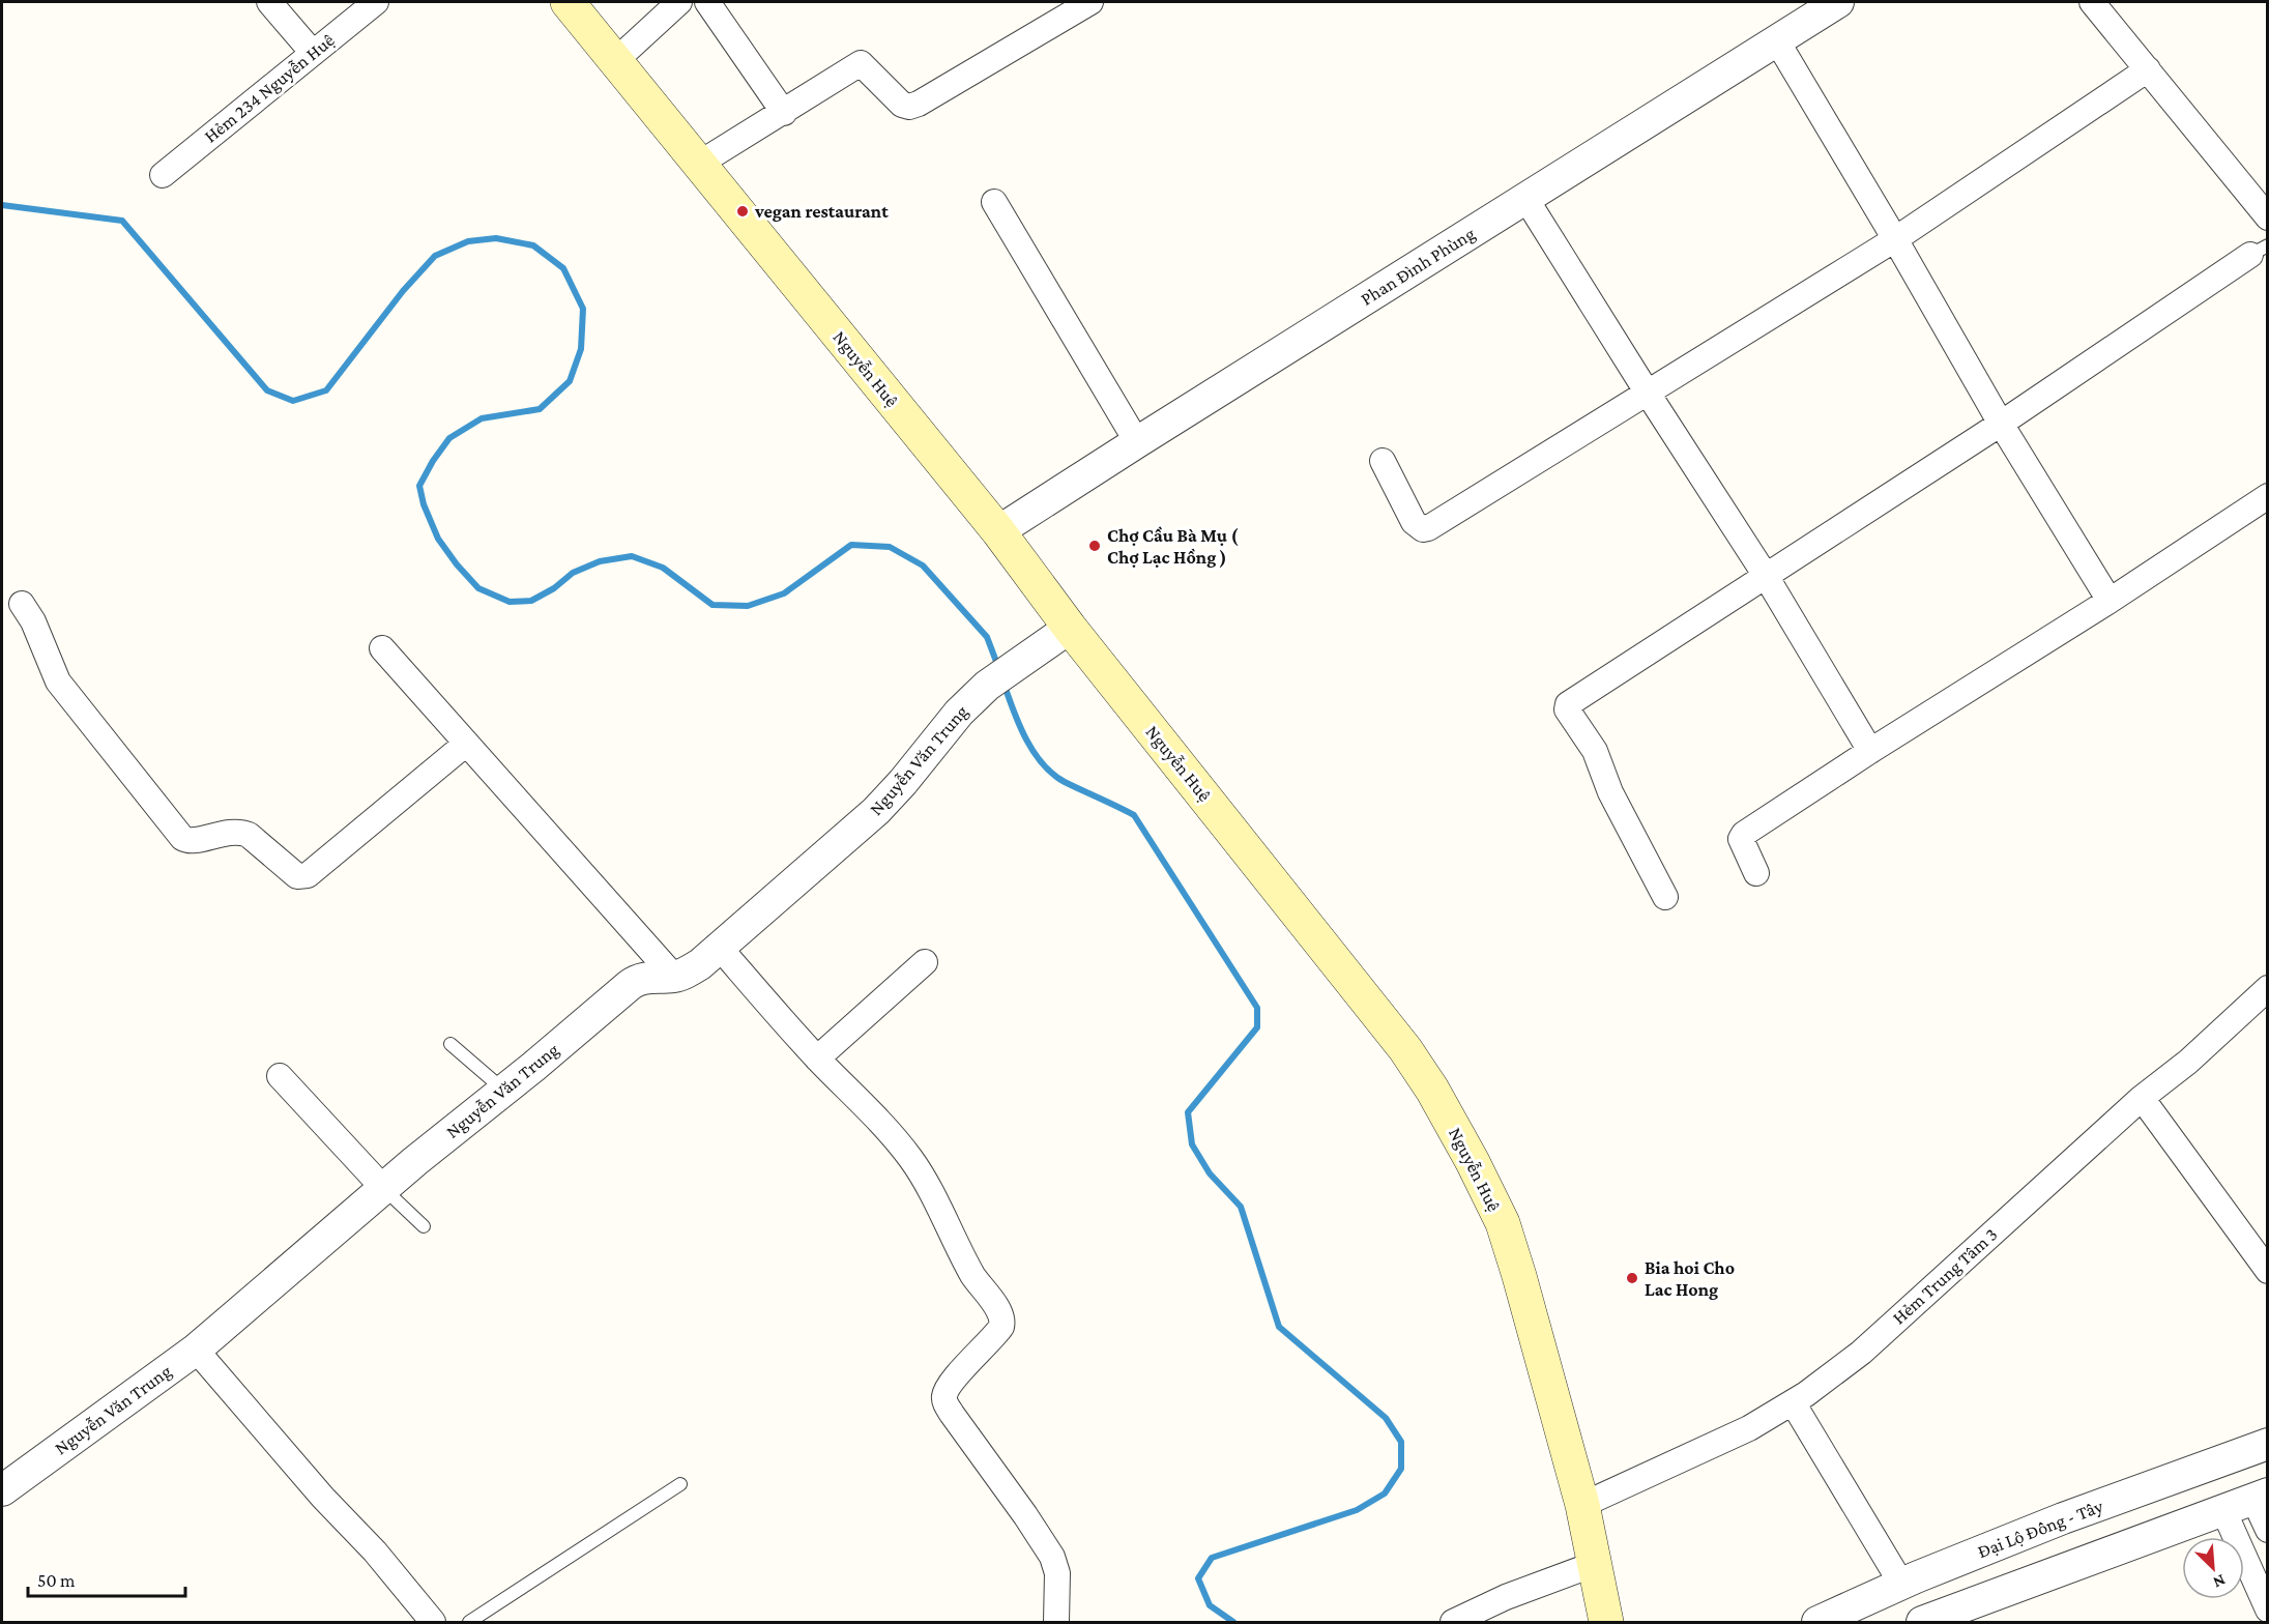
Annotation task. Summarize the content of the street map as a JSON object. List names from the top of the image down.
{
  "streets": {
    "main road": ["Nguyễn Huệ"],
    "street": [
      "Hẻm 234 Nguyễn Huệ",
      "Phan Đình Phùng",
      "Nguyễn Văn Trung",
      "Hẻm Trung Tâm 3",
      "Đại Lộ Đông - Tây"
    ]
  },
  "crossings": [
    ["Phan Đình Phùng", "Nguyễn Huệ"],
    ["Nguyễn Huệ", "Nguyễn Văn Trung"],
    ["Nguyễn Huệ", "Hẻm Trung Tâm 3"]
  ],
  "places": ["vegan restaurant", "Chợ Cầu Bà Mụ ( Chợ Lạc Hồng )", "Bia hoi Cho Lac Hong"],
  "scale_bar": "50 m",
  "north": "bottom right"
}
